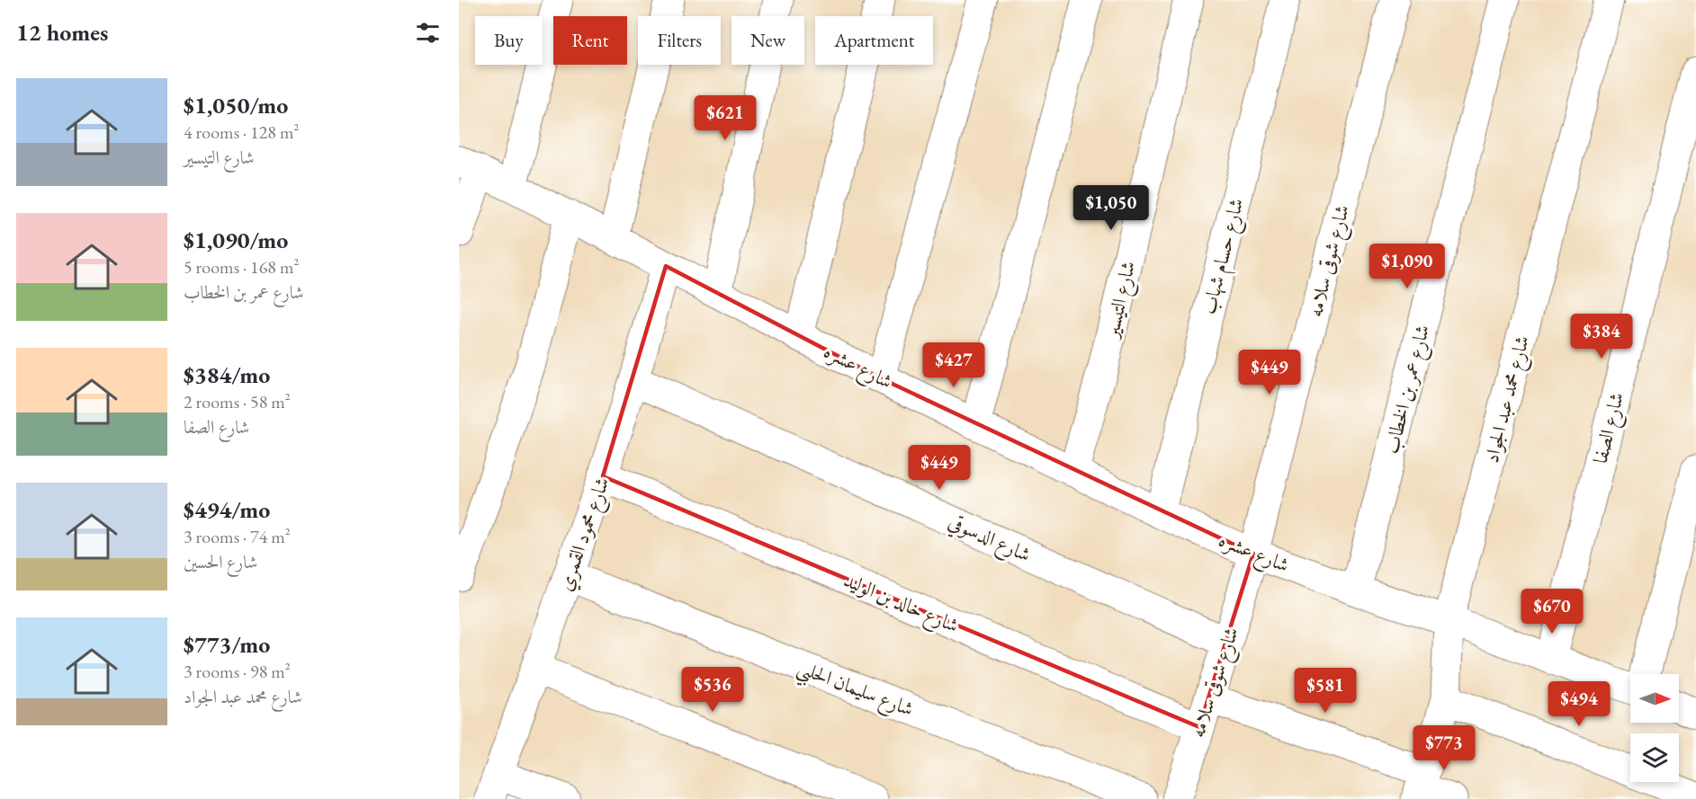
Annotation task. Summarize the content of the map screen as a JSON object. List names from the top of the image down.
{
  "streets": {
    "street": [
      "شارع حسام شهاب",
      "شارع شوقى سلامه",
      "شارع التيسير",
      "شارع عشره",
      "شارع عمر بن الخطاب",
      "شارع محمد عبد الجواد",
      "شارع الصفا",
      "شارع محمود القمري",
      "شارع الدسوقي",
      "شارع خالد بن الوليد",
      "شارع سليمان الحلبي"
    ]
  },
  "crossings": [
    ["شارع حسام شهاب", "شارع عشره"],
    ["شارع شوقى سلامه", "شارع عشره"],
    ["شارع شوقى سلامه", "شارع الدسوقي"],
    ["شارع شوقى سلامه", "شارع خالد بن الوليد"],
    ["شارع التيسير", "شارع عشره"],
    ["شارع عشره", "شارع عمر بن الخطاب"],
    ["شارع عشره", "شارع محمد عبد الجواد"],
    ["شارع عشره", "شارع الصفا"],
    ["شارع عشره", "شارع محمود القمري"],
    ["شارع محمود القمري", "شارع الدسوقي"],
    ["شارع محمود القمري", "شارع خالد بن الوليد"],
    ["شارع محمود القمري", "شارع سليمان الحلبي"]
  ],
  "north": "right",
  "page": {
    "heading": "12 homes",
    "chip": [
      "Buy",
      "Rent",
      "Filters",
      "New",
      "Apartment"
    ],
    "list": [
      {
        "name": "$1,050/mo",
        "note": "4 rooms · 128 m² · شارع التيسير"
      },
      {
        "name": "$1,090/mo",
        "note": "5 rooms · 168 m² · شارع عمر بن الخطاب"
      },
      {
        "name": "$384/mo",
        "note": "2 rooms · 58 m² · شارع الصفا"
      },
      {
        "name": "$494/mo",
        "note": "3 rooms · 74 m² · شارع الحسين"
      },
      {
        "name": "$773/mo",
        "note": "3 rooms · 98 m² · شارع محمد عبد الجواد"
      }
    ],
    "price": [
      "$621",
      "$1,050",
      "$1,090",
      "$384",
      "$427",
      "$449",
      "$449",
      "$670",
      "$536",
      "$581",
      "$494",
      "$773"
    ]
  }
}
